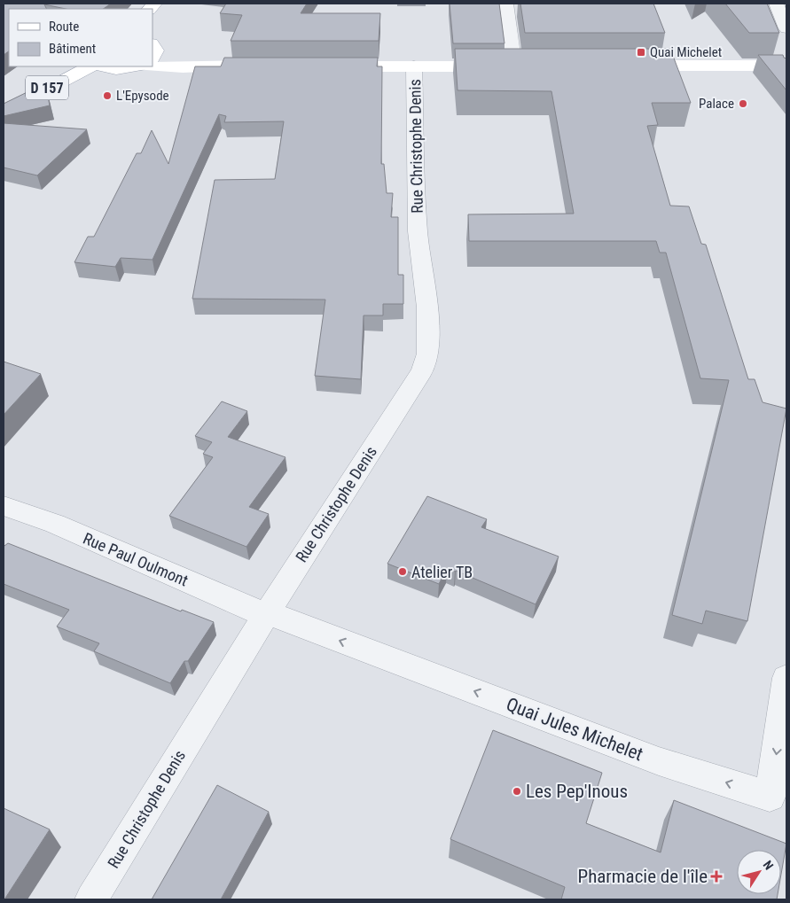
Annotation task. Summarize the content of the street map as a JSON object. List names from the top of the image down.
{
  "streets": {
    "street": [
      "D 157",
      "Rue Christophe Denis",
      "Rue Paul Oulmont",
      "Quai Jules Michelet"
    ]
  },
  "crossings": [
    ["Rue Christophe Denis", "Rue Paul Oulmont"],
    ["Rue Christophe Denis", "Quai Jules Michelet"],
    ["Rue Paul Oulmont", "Quai Jules Michelet"]
  ],
  "places": {
    "transit": ["Quai Michelet"],
    "other": [
      "L'Epysode",
      "Palace",
      "Atelier TB",
      "Les Pep'Inous"
    ],
    "health": ["Pharmacie de l'île"]
  },
  "legend": ["Route", "Bâtiment"],
  "north": "top right"
}
